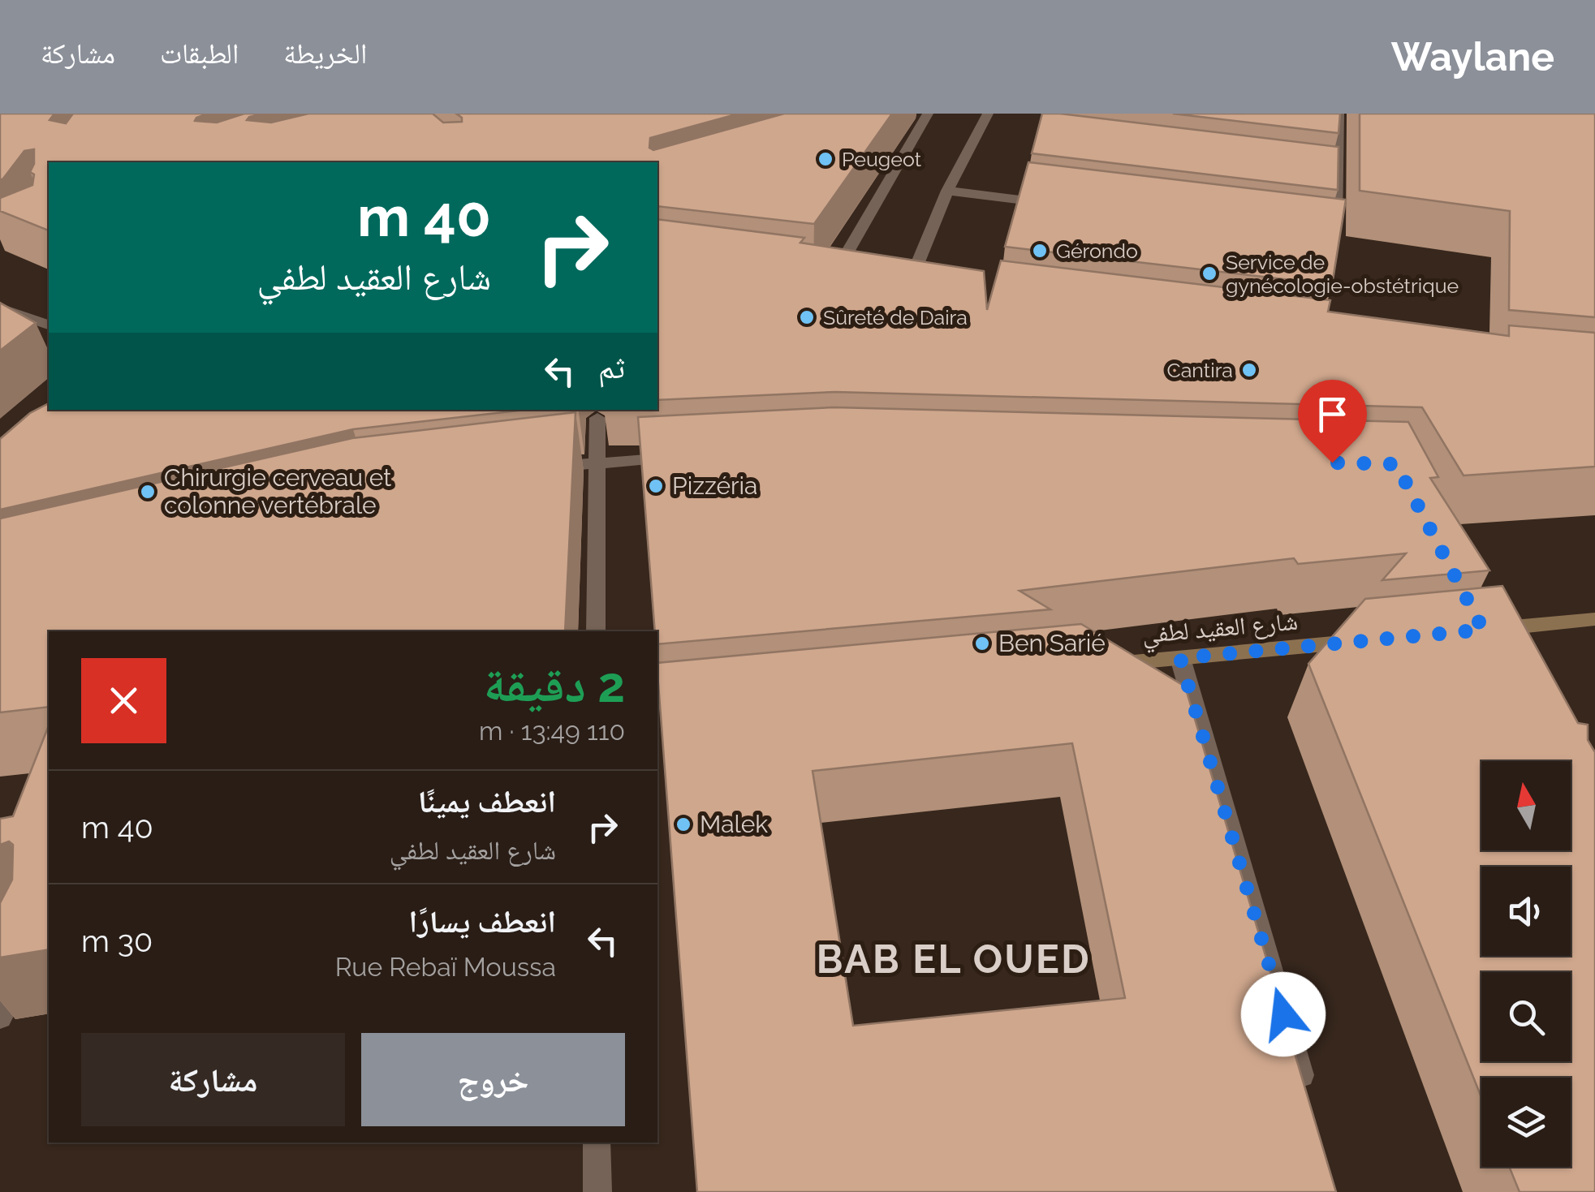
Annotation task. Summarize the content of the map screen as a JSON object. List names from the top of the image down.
{
  "streets": {
    "main road": ["شارع العقيد لطفي"]
  },
  "districts": ["BAB EL OUED"],
  "places": [
    "Peugeot",
    "Gérondo",
    "Service de gynécologie-obstétrique",
    "Sûreté de Daira",
    "Cantira",
    "Pizzéria",
    "Chirurgie cerveau et colonne vertébrale",
    "Ben Sarié",
    "Malek"
  ],
  "north": "top",
  "page": {
    "header": "Waylane",
    "nav": ["الخريطة", "الطبقات", "مشاركة"],
    "turn": ["40 m", "شارع العقيد لطفي"],
    "then": "ثم",
    "heading": ["2 دقيقة", "110 m · 13:49"],
    "list": [
      {
        "name": "انعطف يمينًا",
        "note": "شارع العقيد لطفي",
        "value": "40 m"
      },
      {
        "name": "انعطف يسارًا",
        "note": "Rue Rebaï Moussa",
        "value": "30 m"
      }
    ],
    "buttons": ["خروج", "مشاركة"]
  }
}
